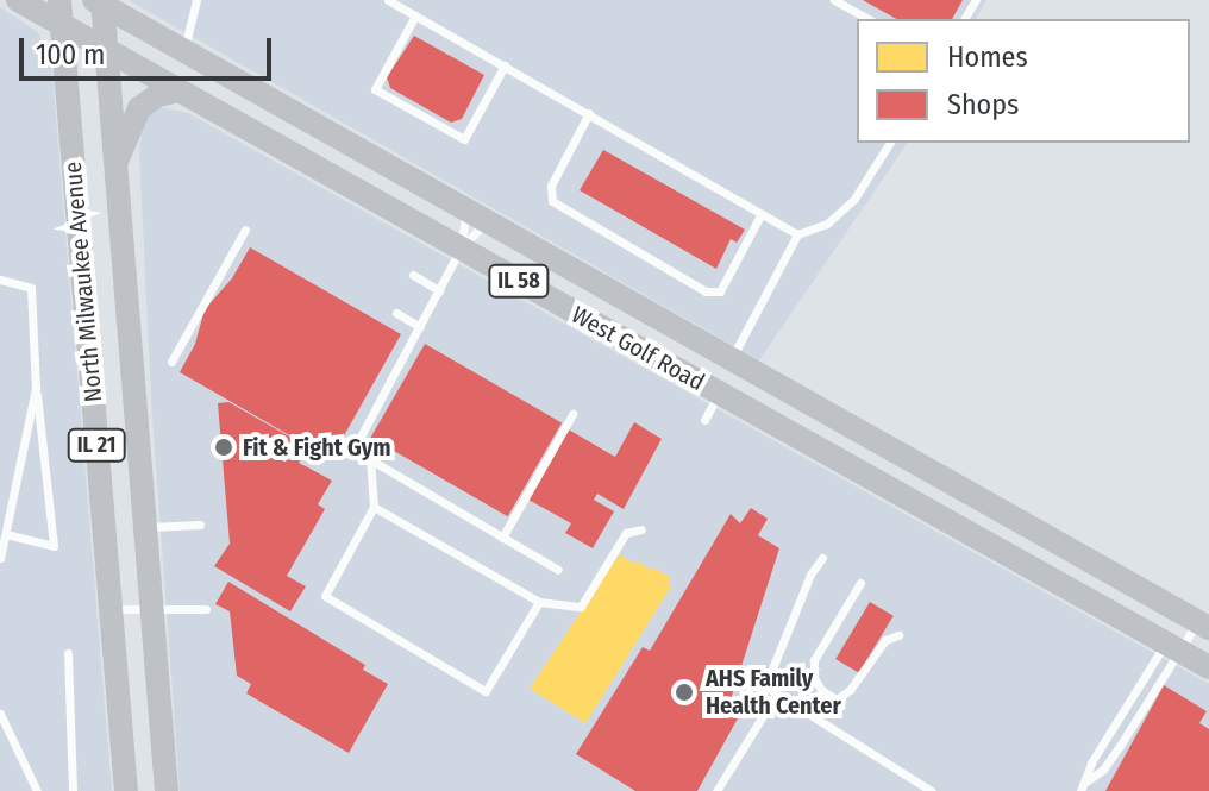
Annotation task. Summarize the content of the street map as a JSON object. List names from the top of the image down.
{
  "streets": {
    "main road": [
      "IL 58",
      "North Milwaukee Avenue",
      "West Golf Road",
      "IL 21"
    ]
  },
  "crossings": [
    ["North Milwaukee Avenue", "West Golf Road"]
  ],
  "places": ["Fit & Fight Gym", "AHS Family Health Center"],
  "legend": ["Homes", "Shops"],
  "scale_bar": "100 m"
}
